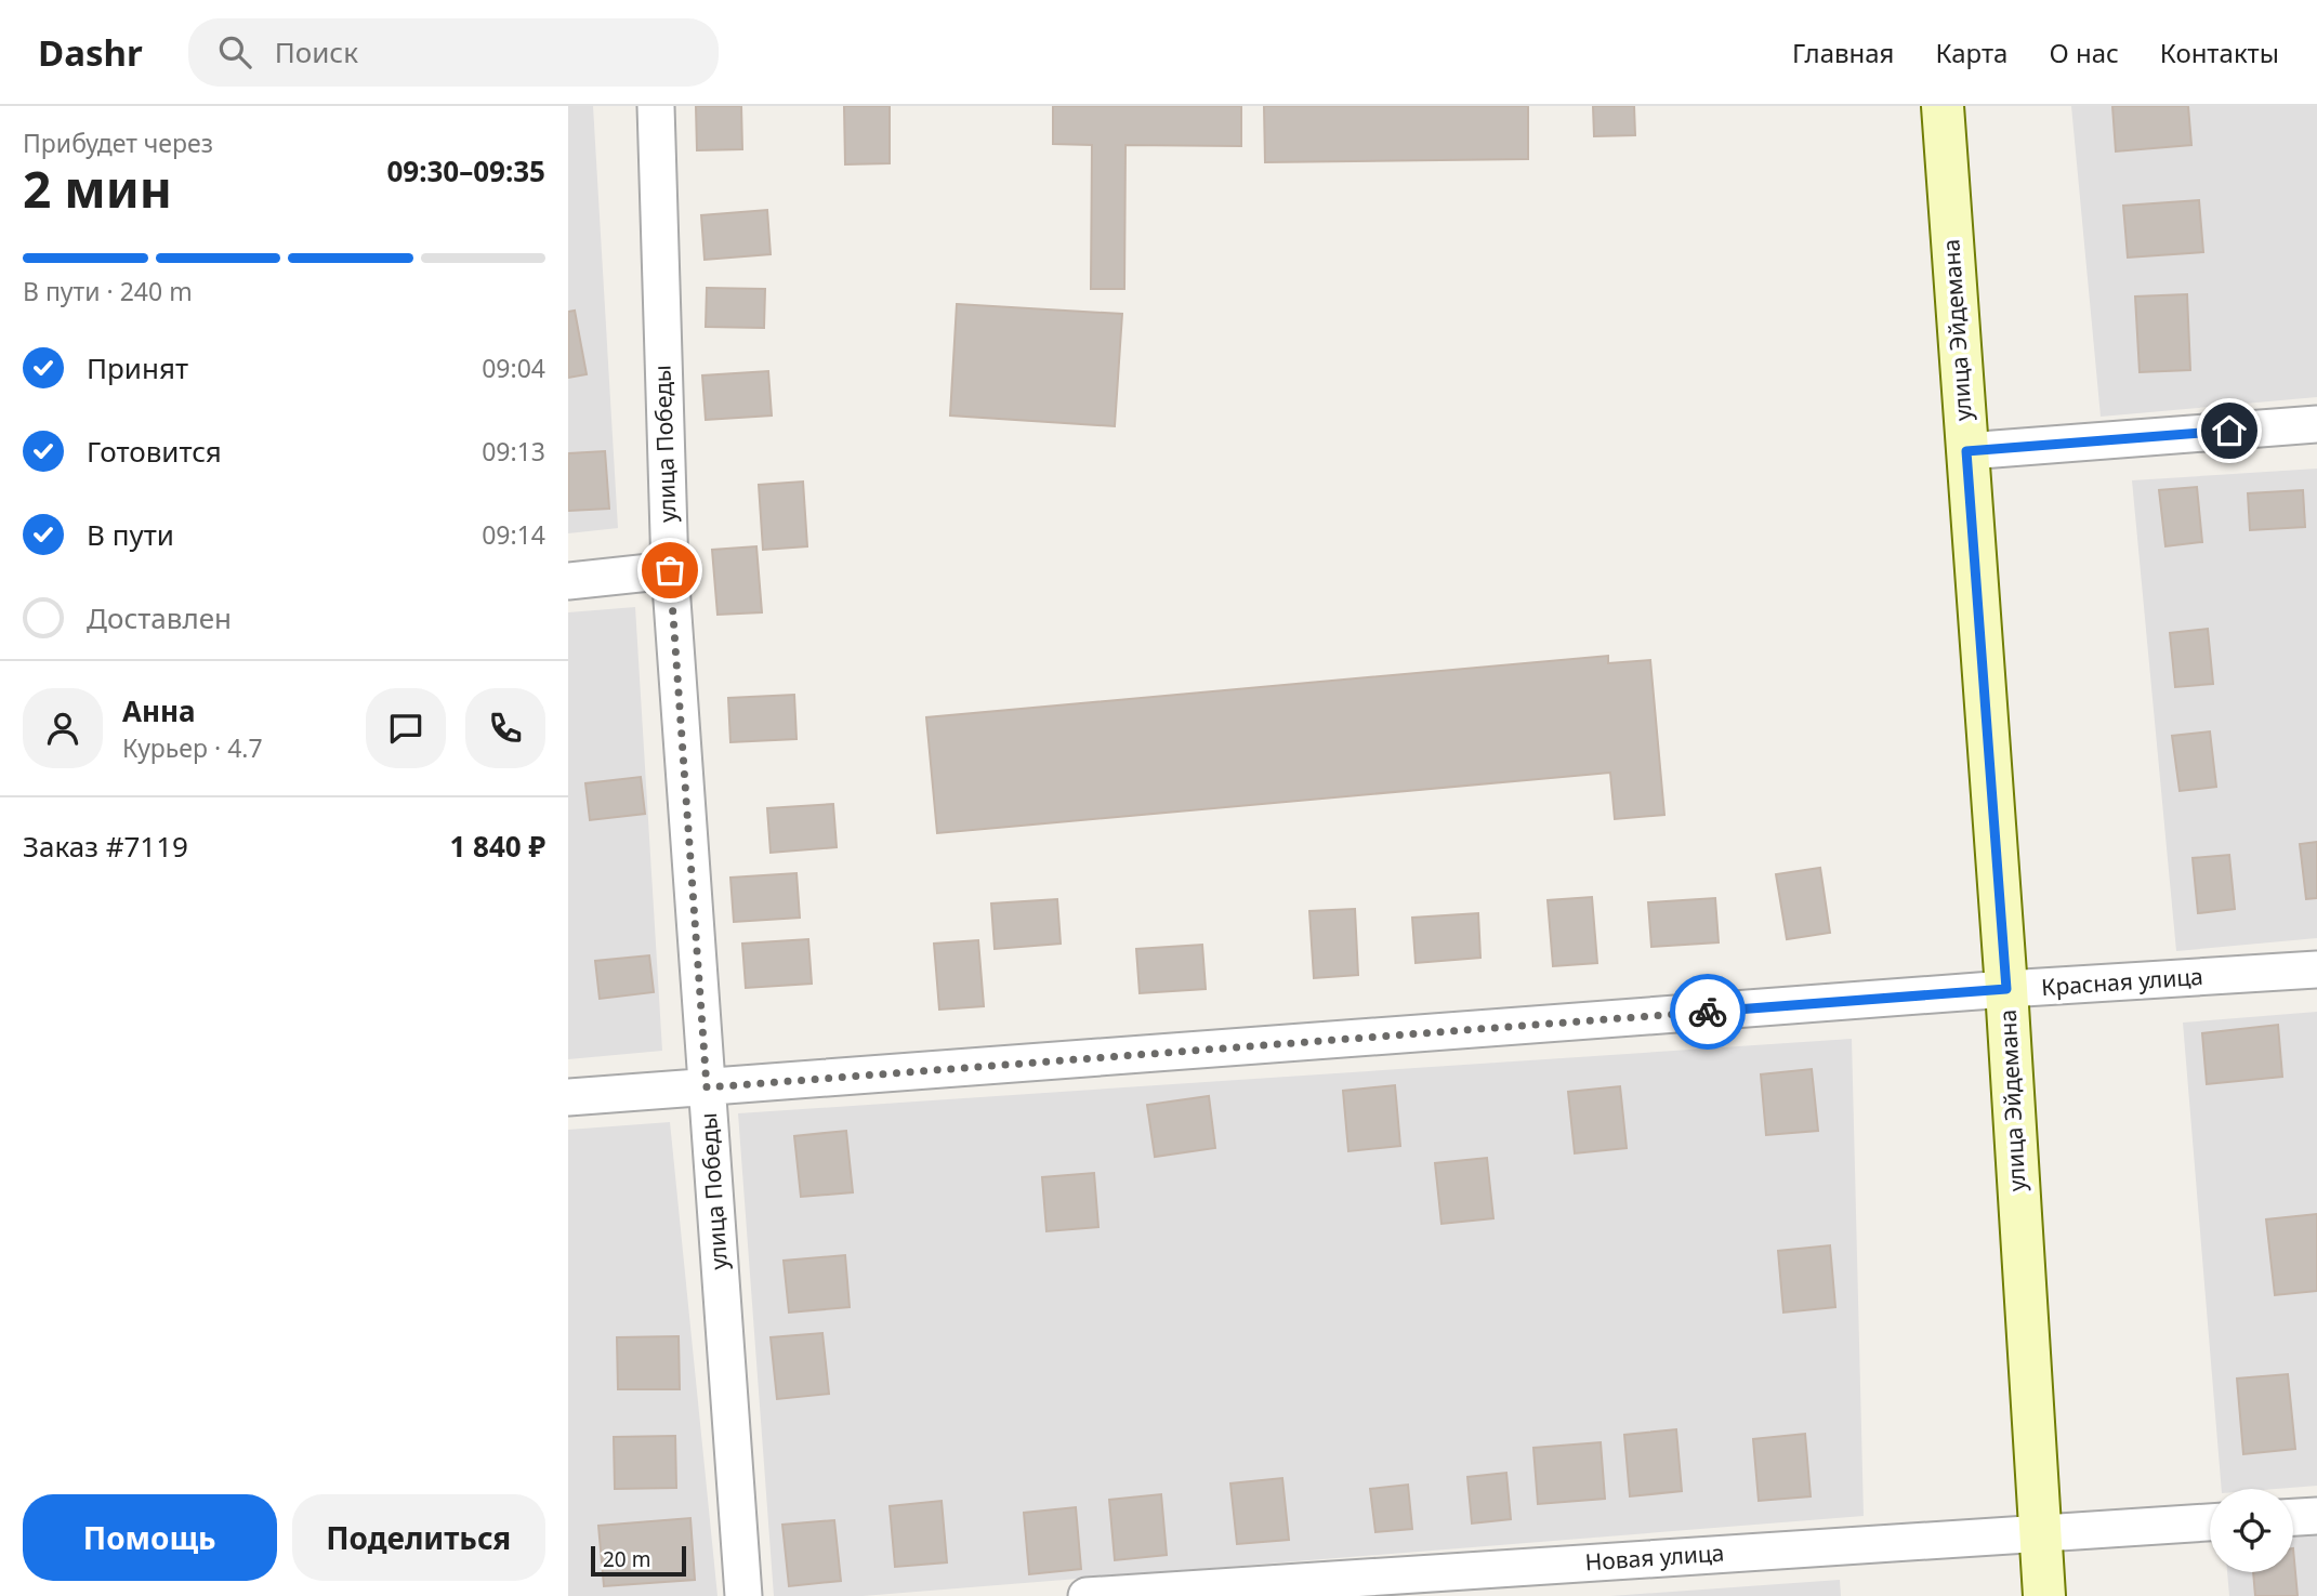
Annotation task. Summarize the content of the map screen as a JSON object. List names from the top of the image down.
{
  "streets": {
    "main road": ["улица Эйдемана"],
    "street": ["улица Победы", "Красная улица", "Новая улица"]
  },
  "crossings": [
    ["улица Эйдемана", "Красная улица"],
    ["улица Эйдемана", "Новая улица"],
    ["улица Победы", "Красная улица"]
  ],
  "scale_bar": "20 m",
  "page": {
    "header": "Dashr",
    "search": "Поиск",
    "nav": [
      "Главная",
      "Карта",
      "О нас",
      "Контакты"
    ],
    "heading": ["2 мин", "Прибудет через", "09:30–09:35"],
    "panel": [
      "Анна",
      "Курьер · 4.7",
      "Заказ #7119",
      "1 840 ₽"
    ],
    "bar": "В пути · 240 m",
    "list": [
      ["Принят", "09:04"],
      ["Готовится", "09:13"],
      ["В пути", "09:14"],
      "Доставлен"
    ],
    "buttons": ["Помощь", "Поделиться"],
    "scale": "20 m"
  }
}
